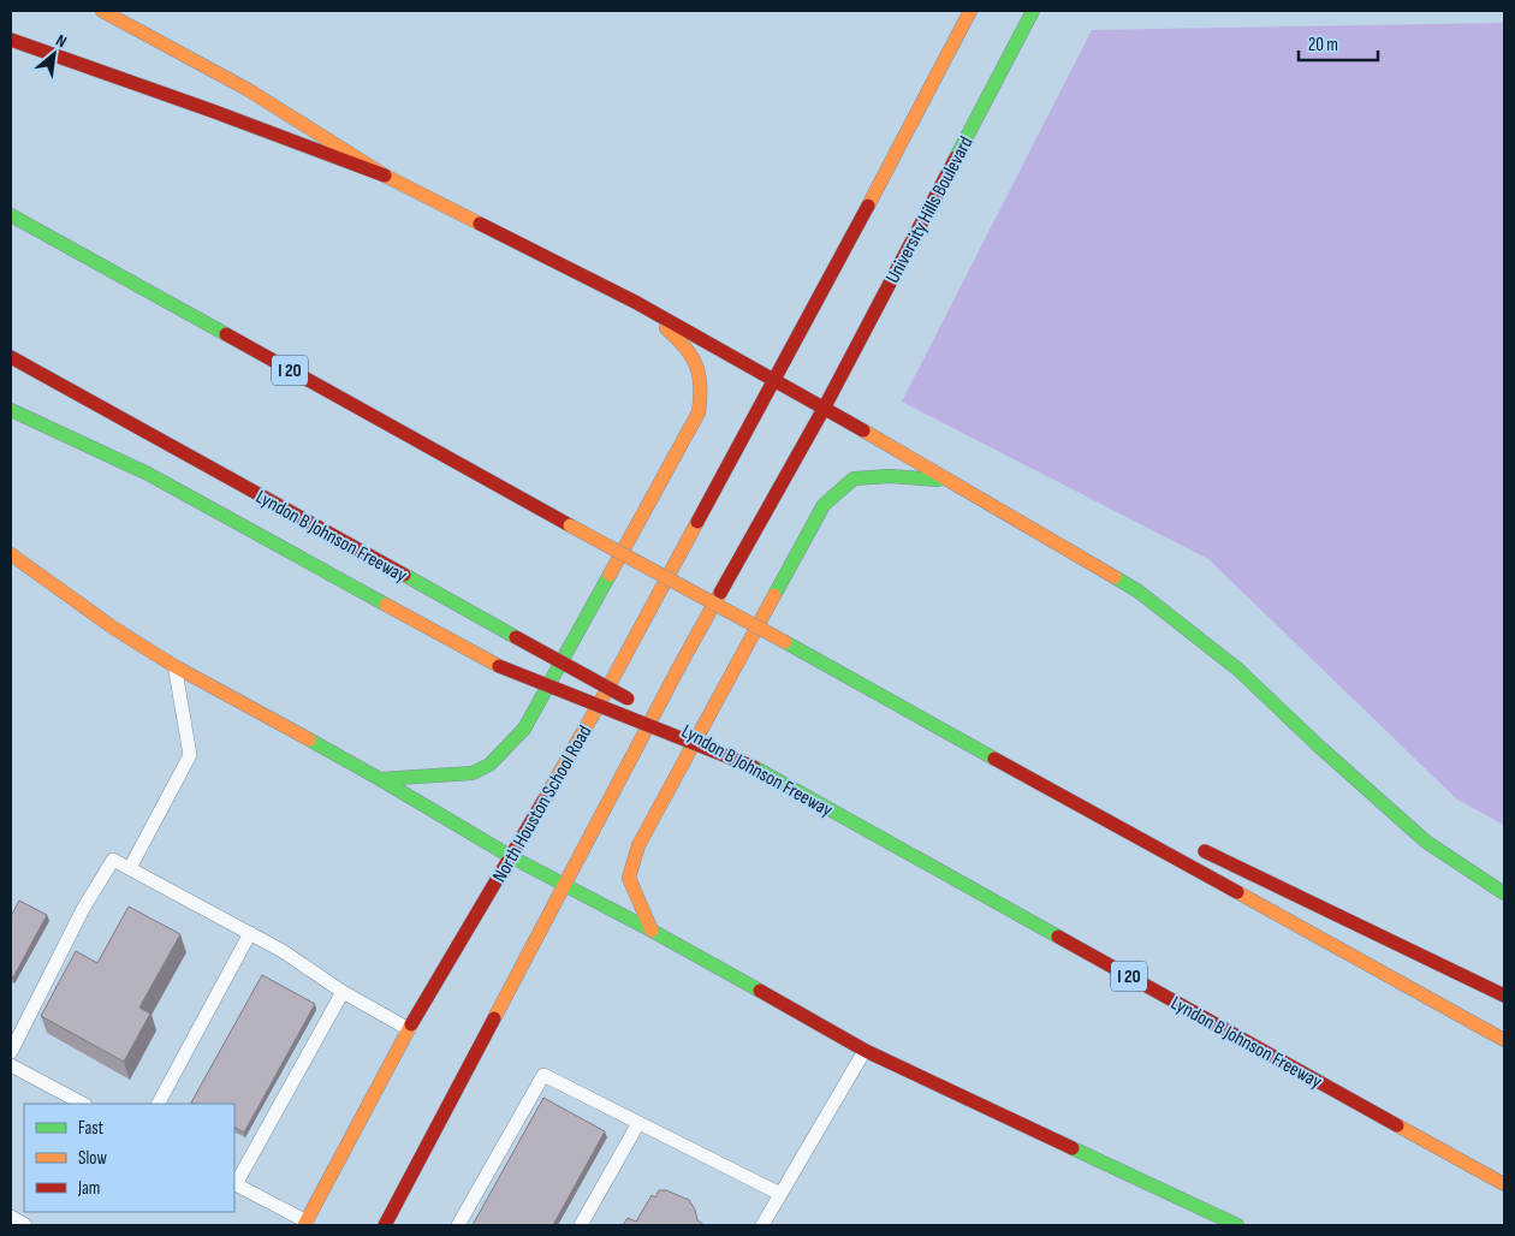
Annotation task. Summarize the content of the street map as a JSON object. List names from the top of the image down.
{
  "streets": {
    "main road": [
      "University Hills Boulevard",
      "I 20",
      "Lyndon B Johnson Freeway",
      "North Houston School Road"
    ]
  },
  "legend": ["Fast", "Slow", "Jam"],
  "scale_bar": "20 m",
  "north": "top right"
}
